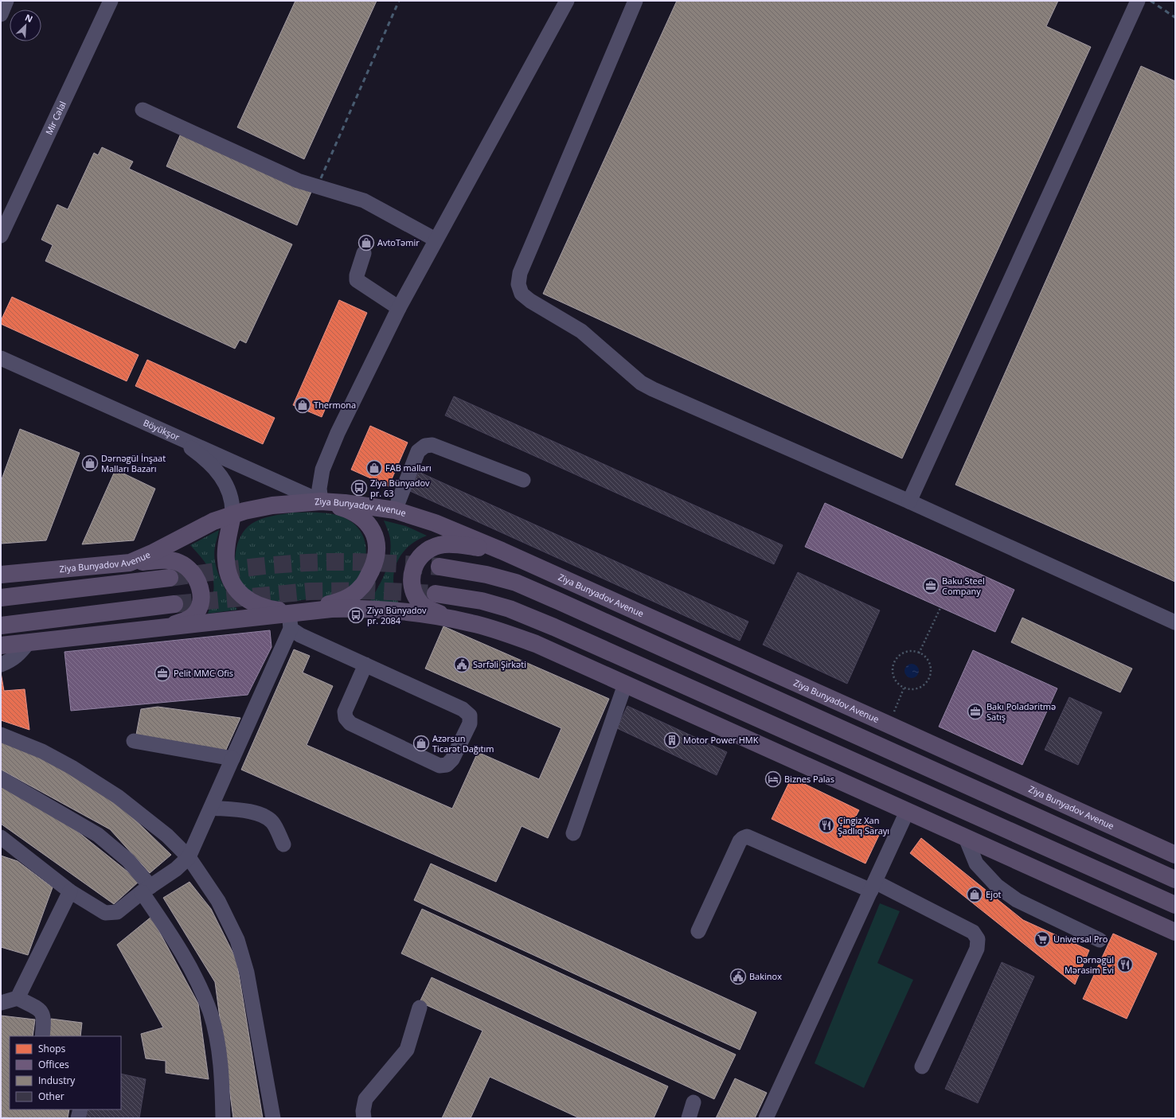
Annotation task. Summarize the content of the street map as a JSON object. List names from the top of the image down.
{
  "streets": {
    "main road": ["Ziya Bunyadov Avenue"],
    "street": ["Mir Cəlal", "Böyükşor"]
  },
  "crossings": [
    ["Böyükşor", "Ziya Bunyadov Avenue"]
  ],
  "places": {
    "shop": [
      "AvtoTəmir",
      "Thermona",
      "Dərnəgül İnşaat Malları Bazarı",
      "FAB malları",
      "Azərsun Ticarət Dağıtım",
      "Ejot"
    ],
    "bus stop": ["Ziya Bünyadov pr. 63", "Ziya Bünyadov pr. 2084"],
    "office": ["Baku Steel Company", "Pelit MMC Ofis", "Bakı Poladəritmə Satış"],
    "public building": ["Sərfəli Şirkəti", "Bakinox"],
    "building": ["Motor Power HMK"],
    "hotel": ["Biznes Palas"],
    "restaurant": ["Çingiz Xan Şadlıq Sarayı", "Dərnəgül Mərasim Evi"],
    "supermarket": ["Universal Pro"]
  },
  "legend": [
    "Shops",
    "Offices",
    "Industry",
    "Other"
  ],
  "north": "top right"
}
